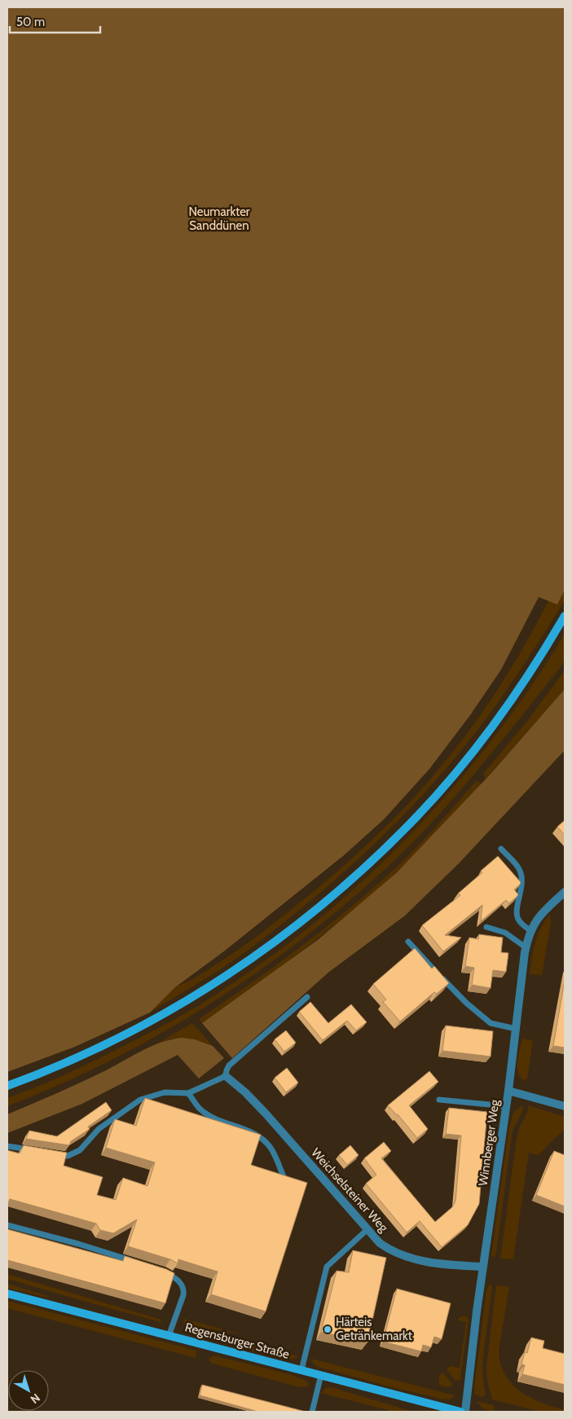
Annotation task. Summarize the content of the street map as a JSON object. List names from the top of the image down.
{
  "streets": {
    "main road": ["Regensburger Straße"],
    "street": ["Winnberger Weg", "Weichselsteiner Weg"]
  },
  "crossings": [
    ["Winnberger Weg", "Weichselsteiner Weg"]
  ],
  "parks": ["Neumarkter Sanddünen"],
  "places": ["Härteis Getränkemarkt"],
  "scale_bar": "50 m",
  "north": "bottom right"
}
